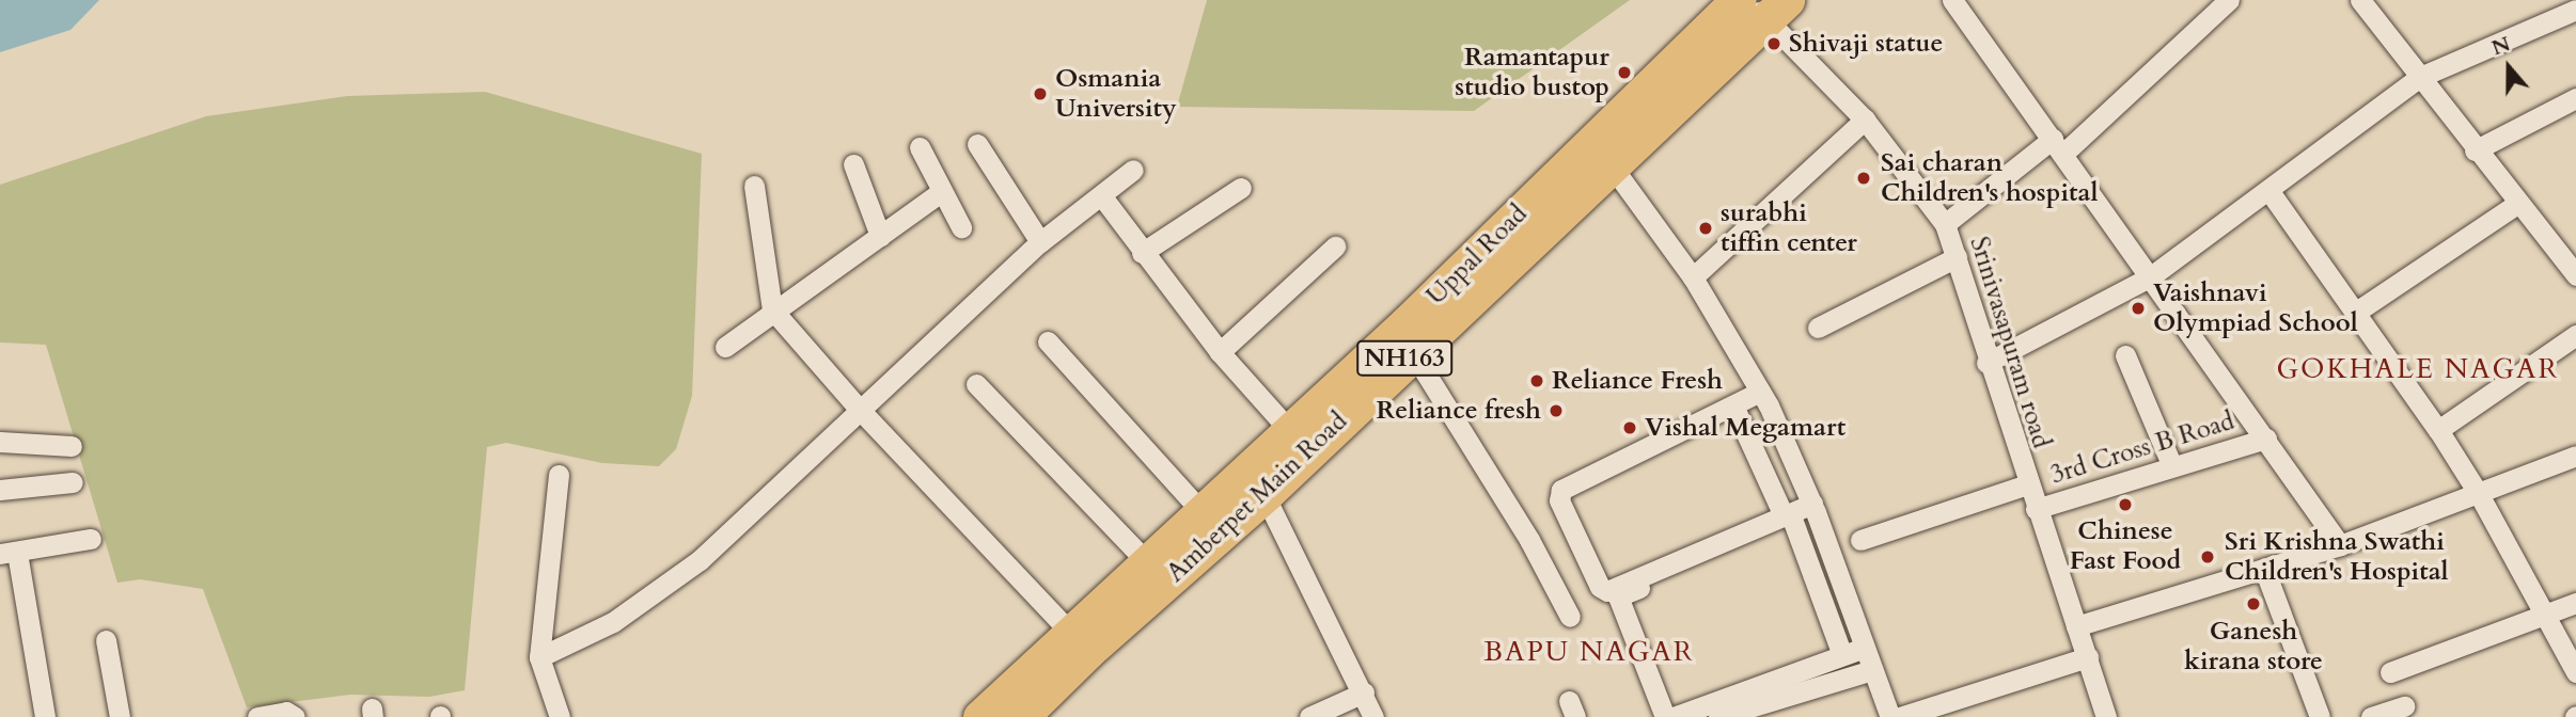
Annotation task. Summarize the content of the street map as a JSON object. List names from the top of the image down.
{
  "streets": {
    "highway": ["Uppal Road", "NH163", "Amberpet Main Road"],
    "street": ["Srinivasapuram road", "3rd Cross B Road"]
  },
  "crossings": [
    ["Uppal Road", "Amberpet Main Road"],
    ["Srinivasapuram road", "3rd Cross B Road"],
    ["Srinivasapuram road", "Amberpet Main Road"]
  ],
  "districts": ["GOKHALE NAGAR", "BAPU NAGAR"],
  "places": [
    "Shivaji statue",
    "Ramantapur studio bustop",
    "Osmania University",
    "Sai charan Children's hospital",
    "surabhi tiffin center",
    "Vaishnavi Olympiad School",
    "Reliance Fresh",
    "Reliance fresh",
    "Vishal Megamart",
    "Chinese Fast Food",
    "Sri Krishna Swathi Children's Hospital",
    "Ganesh kirana store"
  ],
  "north": "top"
}
